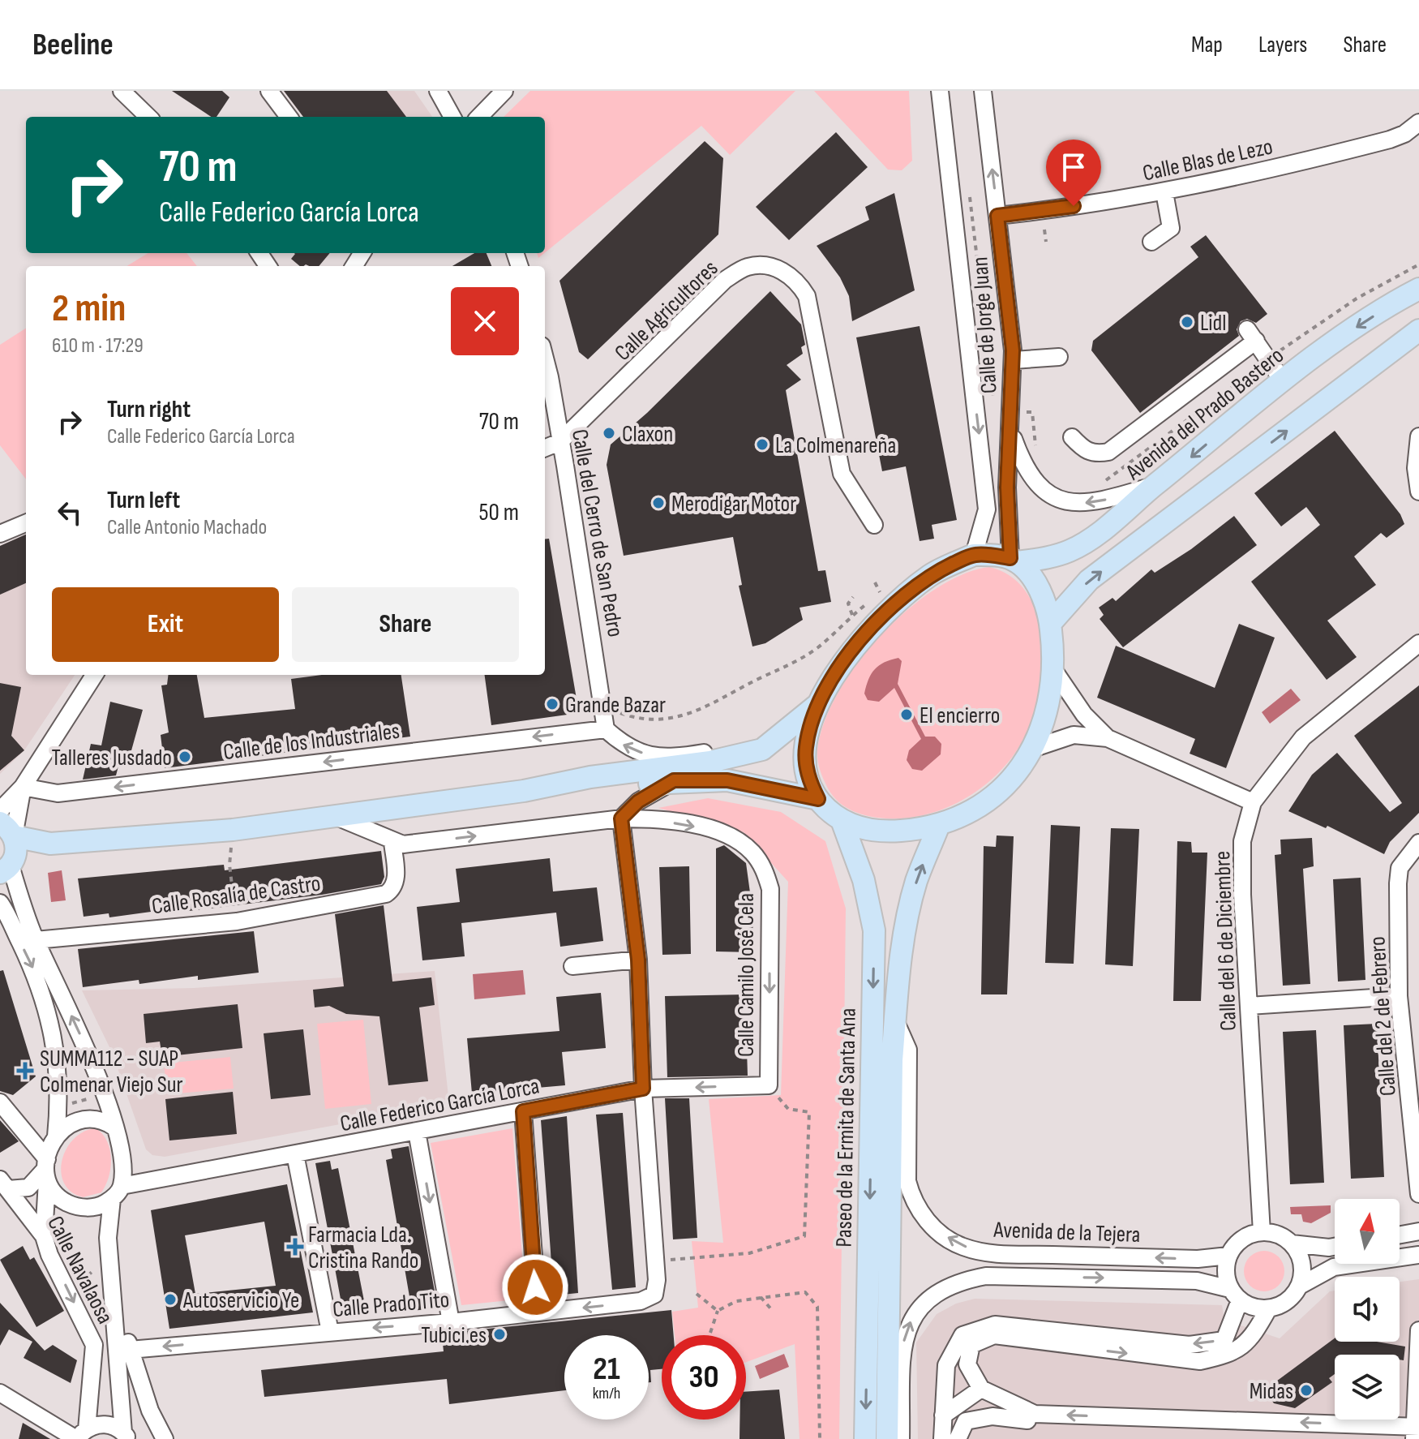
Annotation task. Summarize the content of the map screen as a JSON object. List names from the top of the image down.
{
  "streets": {
    "main road": ["Avenida del Prado Bastero", "Paseo de la Ermita de Santa Ana"],
    "street": [
      "Calle Blas de Lezo",
      "Calle Agricultores",
      "Calle de Jorge Juan",
      "Calle del Cerro de San Pedro",
      "Calle de los Industriales",
      "Calle Rosalía de Castro",
      "Calle del 6 de Diciembre",
      "Calle Camilo José Cela",
      "Calle del 2 de Febrero",
      "Calle Federico García Lorca",
      "Avenida de la Tejera",
      "Calle Navalaosa",
      "Calle Prado Tito"
    ]
  },
  "crossings": [
    ["Calle Blas de Lezo", "Calle de Jorge Juan"],
    ["Calle Agricultores", "Calle del Cerro de San Pedro"],
    ["Calle de Jorge Juan", "Avenida del Prado Bastero"],
    ["Calle del Cerro de San Pedro", "Calle de los Industriales"],
    ["Calle Rosalía de Castro", "Calle Camilo José Cela"],
    ["Calle del 6 de Diciembre", "Avenida de la Tejera"],
    ["Calle Camilo José Cela", "Calle Federico García Lorca"],
    ["Paseo de la Ermita de Santa Ana", "Avenida de la Tejera"]
  ],
  "one_way": ["Calle de los Industriales", "Calle Prado Tito"],
  "places": {
    "other": [
      "Lidl",
      "Claxon",
      "La Colmenareña",
      "Merodigar Motor",
      "Grande Bazar",
      "El encierro",
      "Talleres Jusdado",
      "Autoservicio Ye",
      "Tubici.es",
      "Midas"
    ],
    "health": ["SUMMA112 - SUAP Colmenar Viejo Sur", "Farmacia Lda. Cristina Rando"]
  },
  "north": "top",
  "page": {
    "header": "Beeline",
    "nav": ["Map", "Layers", "Share"],
    "turn": ["70 m", "Calle Federico García Lorca"],
    "heading": ["2 min", "610 m · 17:29"],
    "list": [
      {
        "name": "Turn right",
        "note": "Calle Federico García Lorca",
        "value": "70 m"
      },
      {
        "name": "Turn left",
        "note": "Calle Antonio Machado",
        "value": "50 m"
      }
    ],
    "buttons": ["Exit", "Share"],
    "speed": "21 km/h",
    "limit": "30"
  }
}
